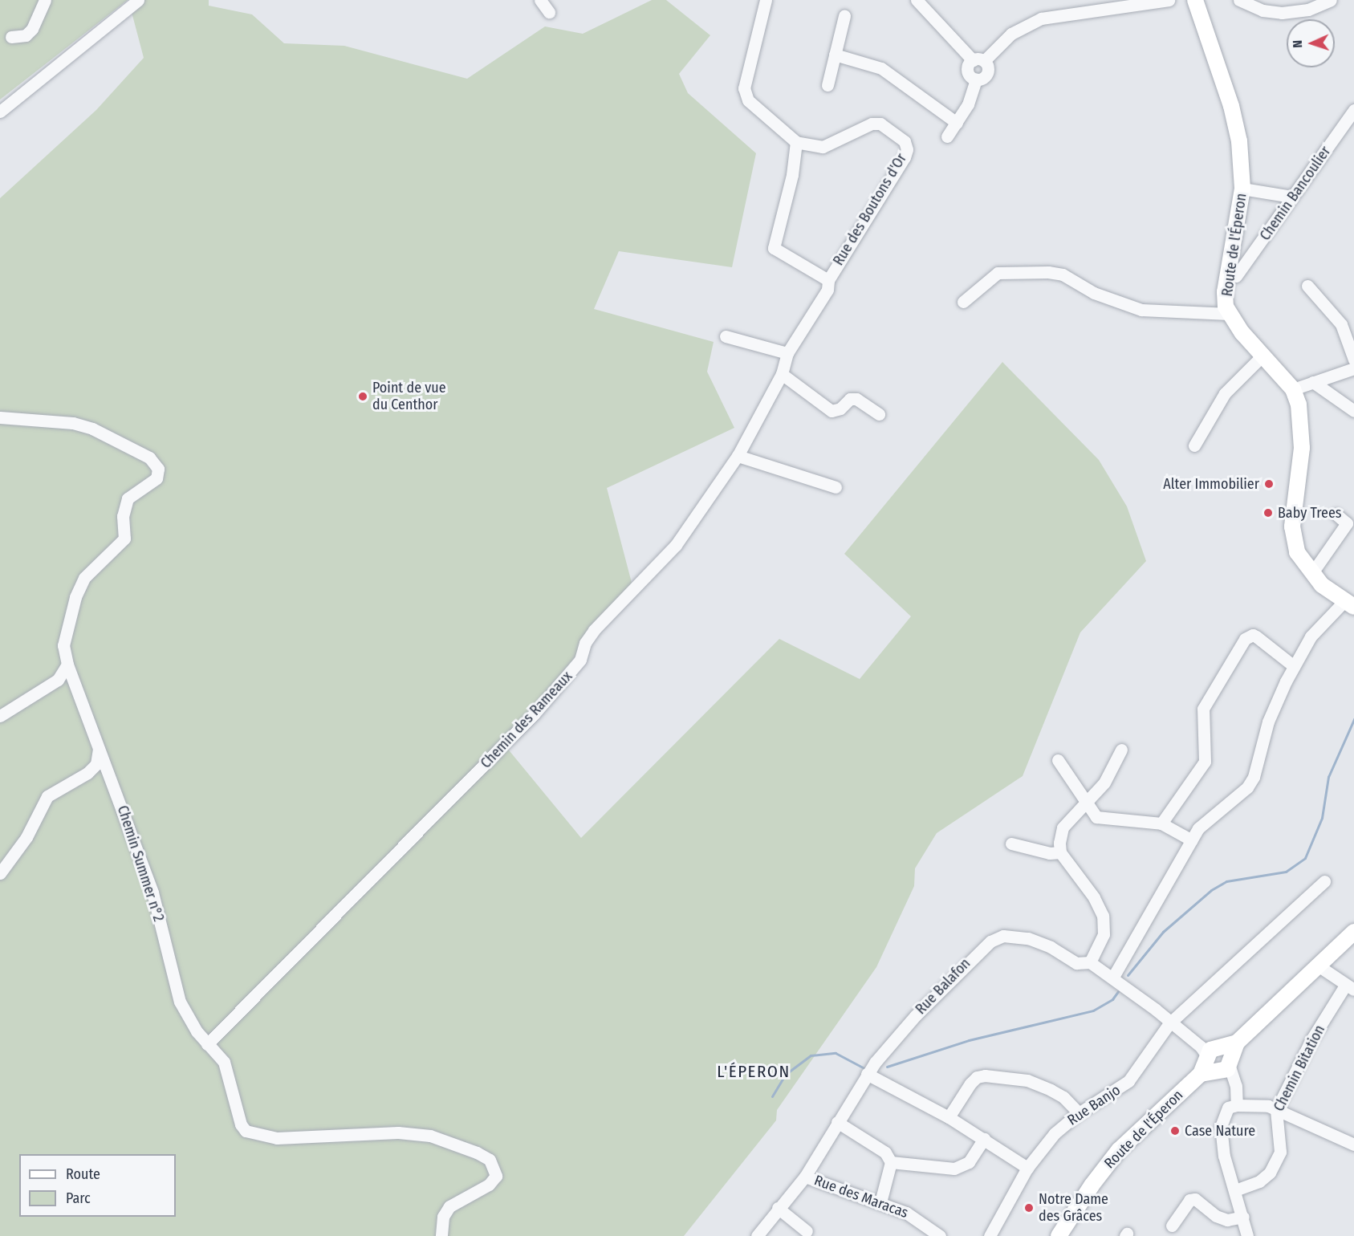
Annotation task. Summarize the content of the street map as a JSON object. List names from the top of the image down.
{
  "streets": {
    "main road": ["Route de l'Éperon"],
    "street": [
      "Chemin Bancoulier",
      "Rue des Boutons d'Or",
      "Chemin des Rameaux",
      "Chemin Summer n°2",
      "Rue Balafon",
      "Chemin Bitation",
      "Rue Banjo",
      "Rue des Maracas"
    ]
  },
  "crossings": [
    ["Rue des Boutons d'Or", "Chemin des Rameaux"],
    ["Route de l'Éperon", "Rue Balafon"],
    ["Chemin des Rameaux", "Chemin Summer n°2"],
    ["Rue Balafon", "Rue Banjo"],
    ["Rue Balafon", "Rue des Maracas"]
  ],
  "districts": ["L'ÉPERON"],
  "places": [
    "Point de vue du Centhor",
    "Alter Immobilier",
    "Baby Trees",
    "Case Nature",
    "Notre Dame des Grâces"
  ],
  "legend": ["Route", "Parc"],
  "north": "left"
}
